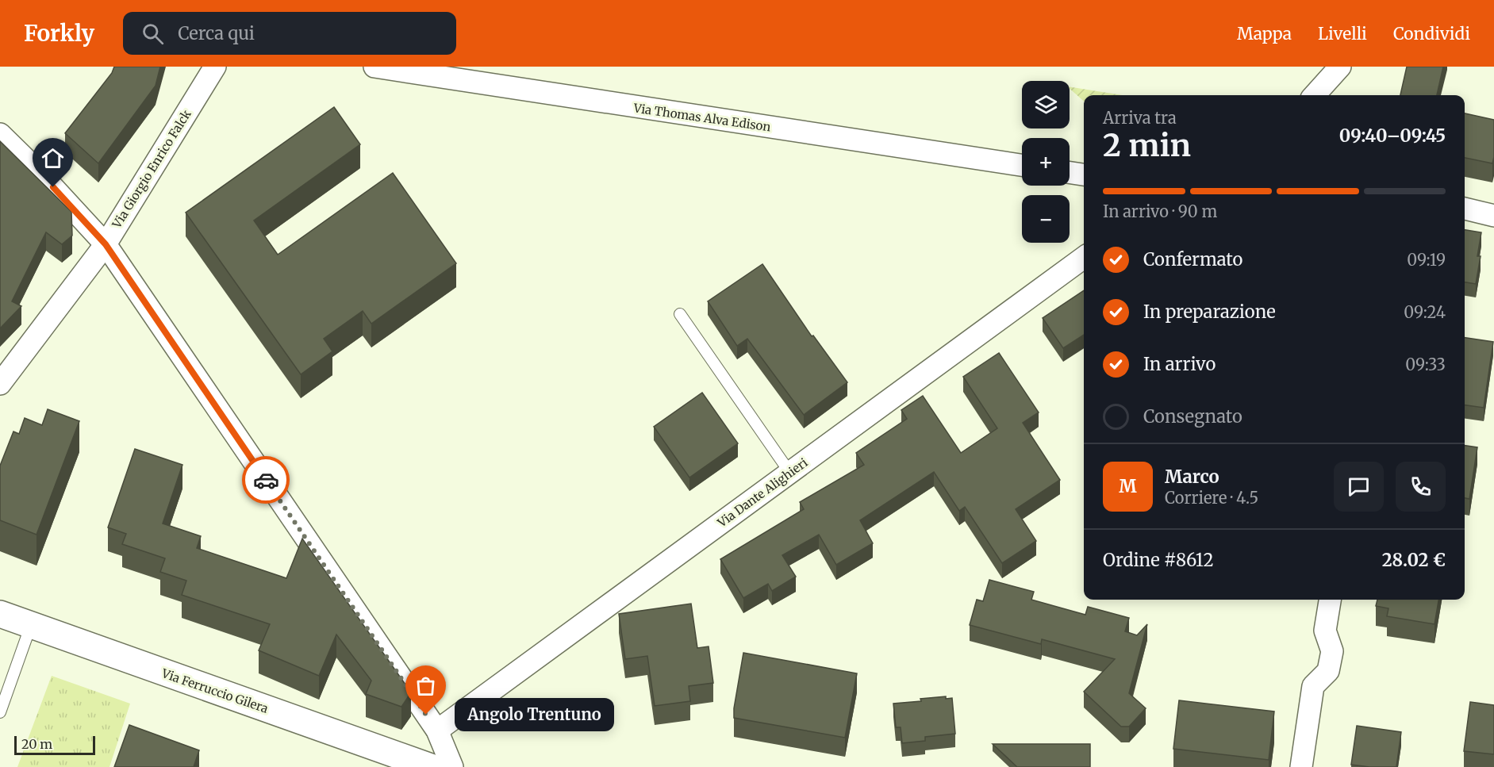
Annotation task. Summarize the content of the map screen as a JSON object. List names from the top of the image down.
{
  "streets": {
    "main road": ["Via Ferruccio Gilera"],
    "street": ["Via Thomas Alva Edison", "Via Giorgio Enrico Falck", "Via Dante Alighieri"]
  },
  "places": ["Angolo Trentuno"],
  "scale_bar": "20 m",
  "page": {
    "header": "Forkly",
    "search": "Cerca qui",
    "nav": ["Mappa", "Livelli", "Condividi"],
    "map_buttons": ["+", "−"],
    "heading": ["2 min", "Arriva tra", "09:40–09:45"],
    "panel": [
      "Marco",
      "Corriere · 4.5",
      "Ordine #8612",
      "28.02 €"
    ],
    "bar": "In arrivo · 90 m",
    "list": [
      ["Confermato", "09:19"],
      ["In preparazione", "09:24"],
      ["In arrivo", "09:33"],
      "Consegnato"
    ],
    "round": "M",
    "bubble": "Angolo Trentuno",
    "scale": "20 m"
  }
}
